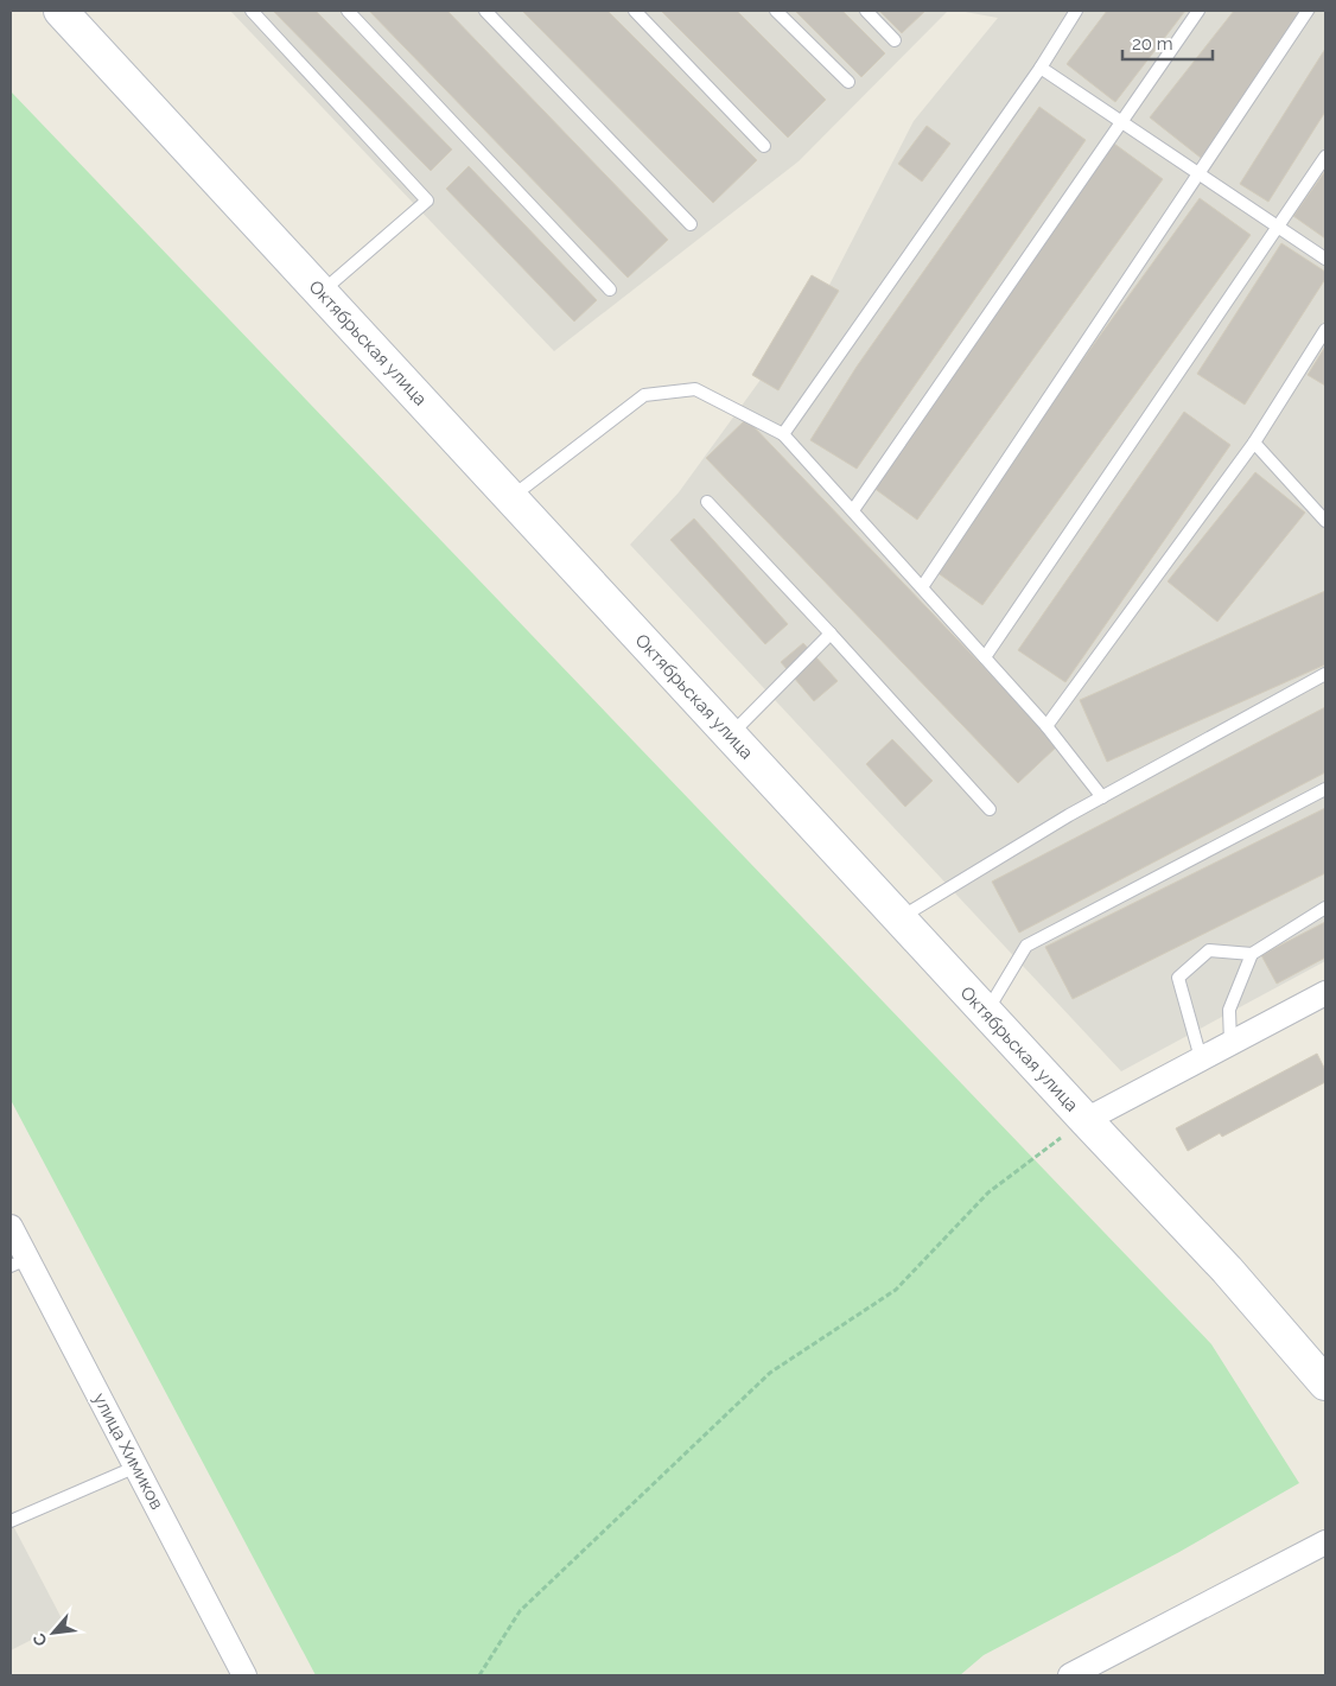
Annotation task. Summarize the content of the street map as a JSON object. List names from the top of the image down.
{
  "streets": {
    "main road": ["Октябрьская улица"],
    "street": ["улица Химиков"]
  },
  "scale_bar": "20 m",
  "north": "bottom left"
}
